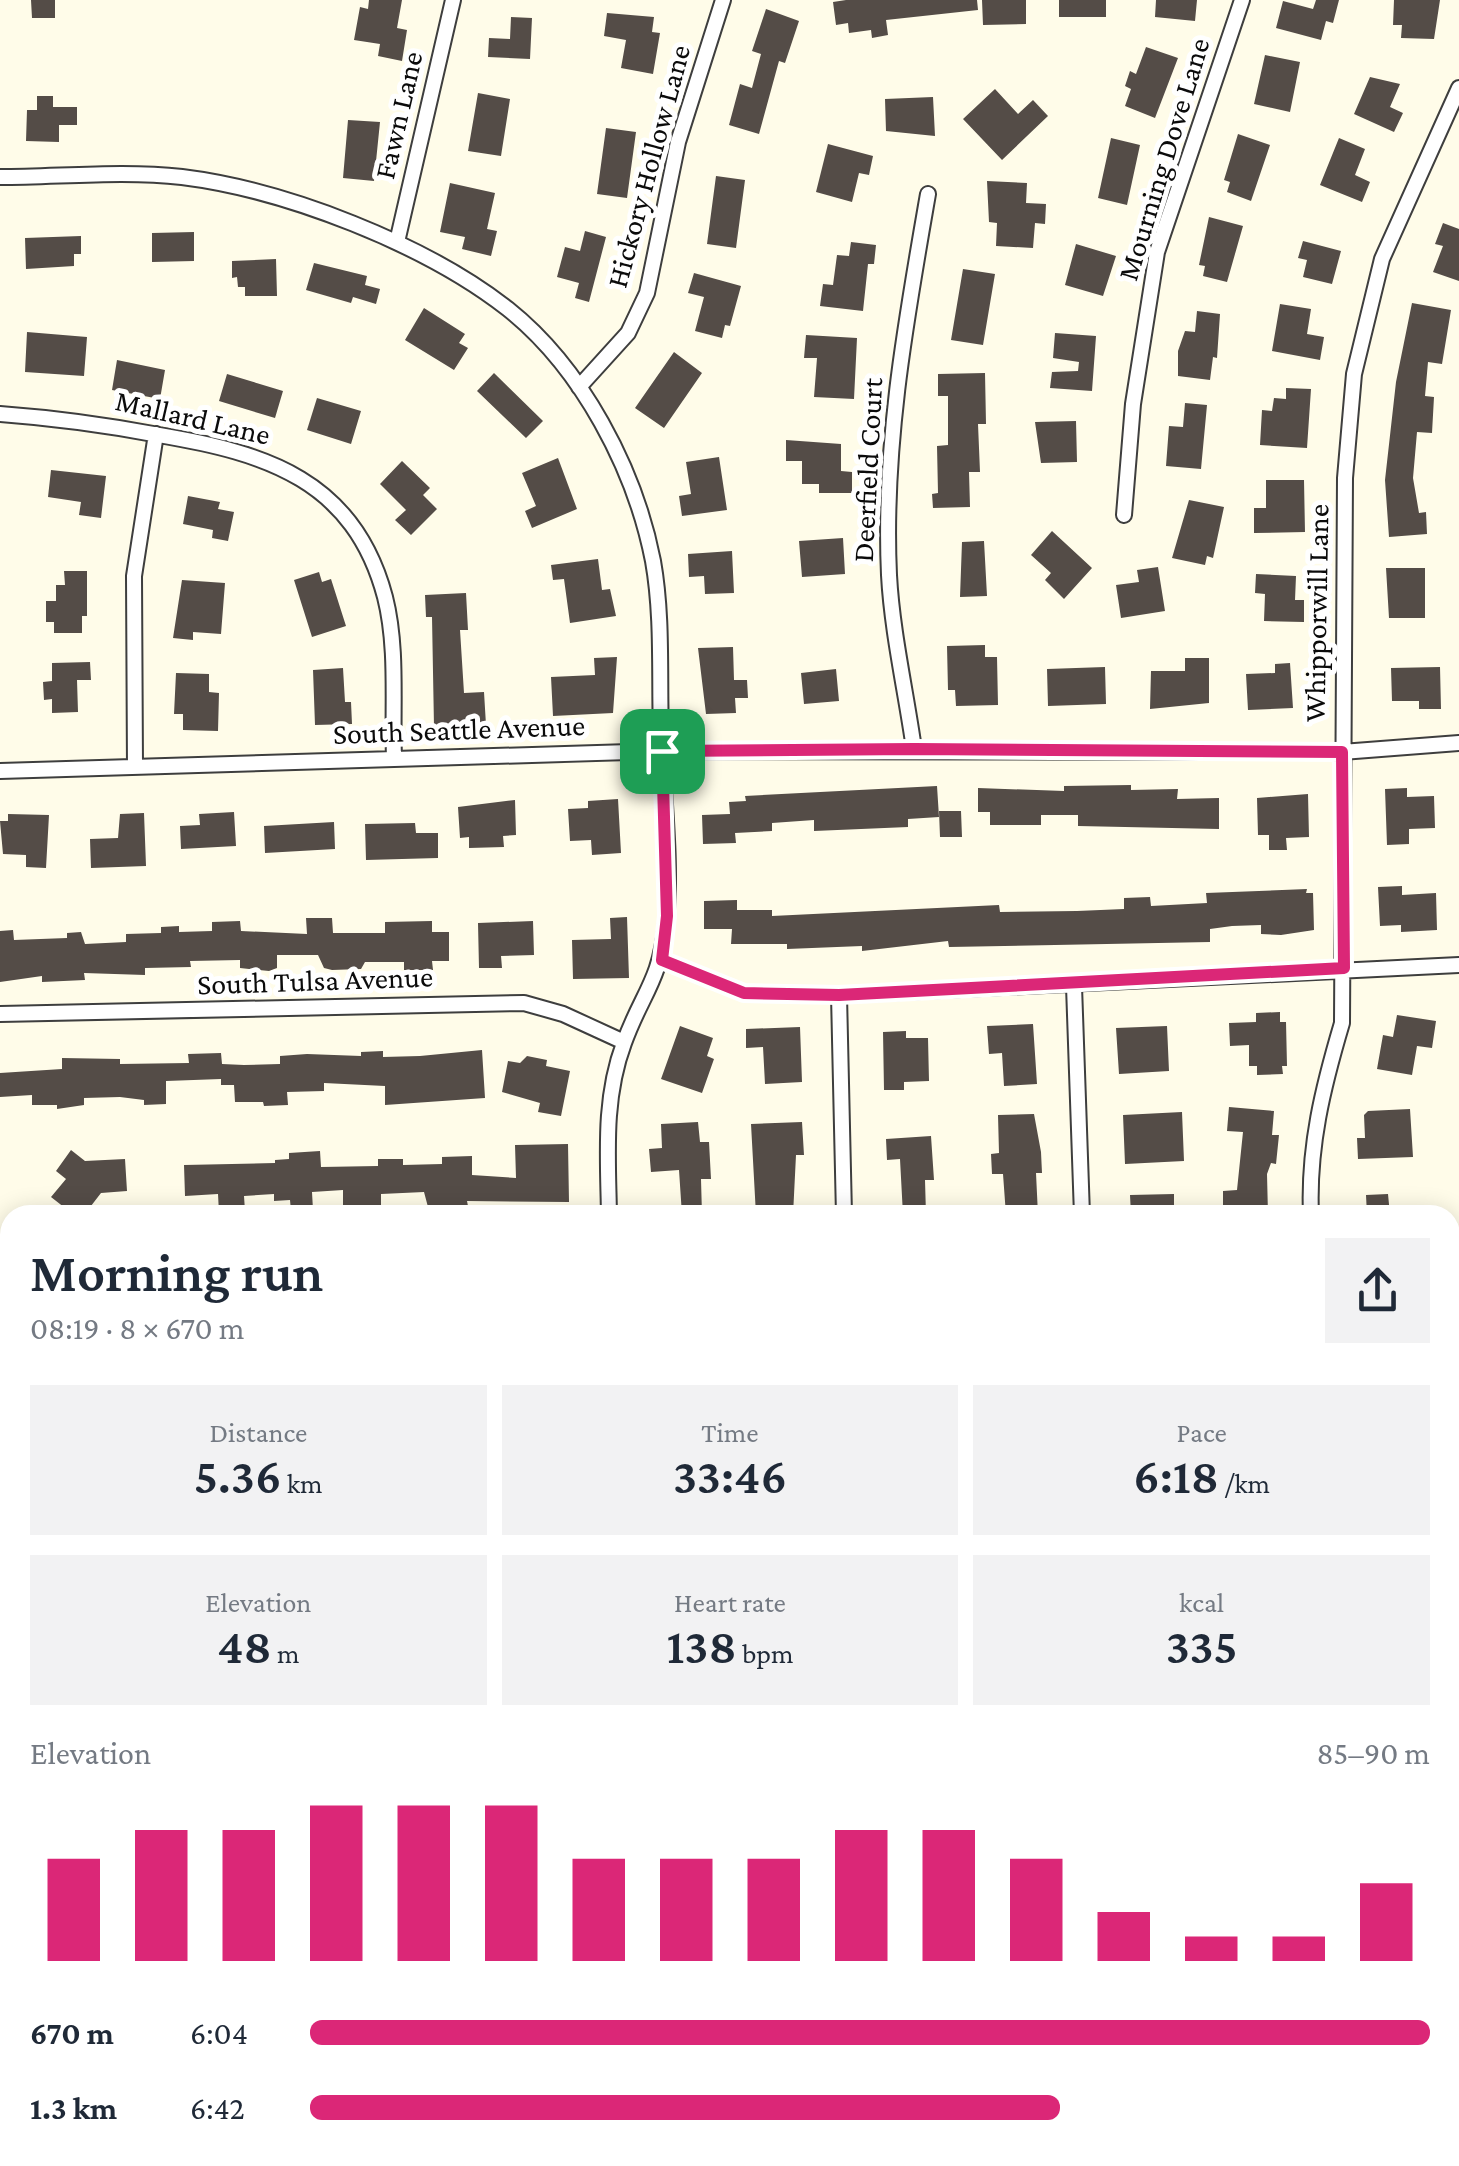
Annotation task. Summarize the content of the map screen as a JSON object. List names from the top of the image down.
{
  "streets": {
    "street": [
      "Fawn Lane",
      "Mourning Dove Lane",
      "Hickory Hollow Lane",
      "Mallard Lane",
      "Deerfield Court",
      "Whipporwill Lane",
      "South Seattle Avenue",
      "South Tulsa Avenue"
    ]
  },
  "crossings": [
    ["Mallard Lane", "South Seattle Avenue"],
    ["Deerfield Court", "South Seattle Avenue"],
    ["Whipporwill Lane", "South Seattle Avenue"]
  ],
  "page": {
    "heading": ["Morning run", "08:19 · 8 × 670 m"],
    "stats": [
      ["Distance", "5.36 km"],
      ["Time", "33:46"],
      ["Pace", "6:18 /km"],
      ["Elevation", "48 m"],
      ["Heart rate", "138 bpm"],
      ["kcal", "335"]
    ],
    "chart": ["Elevation", "85–90 m"],
    "list": [
      {
        "name": "670 m",
        "note": "6:04"
      },
      {
        "name": "1.3 km",
        "note": "6:42"
      }
    ]
  }
}
